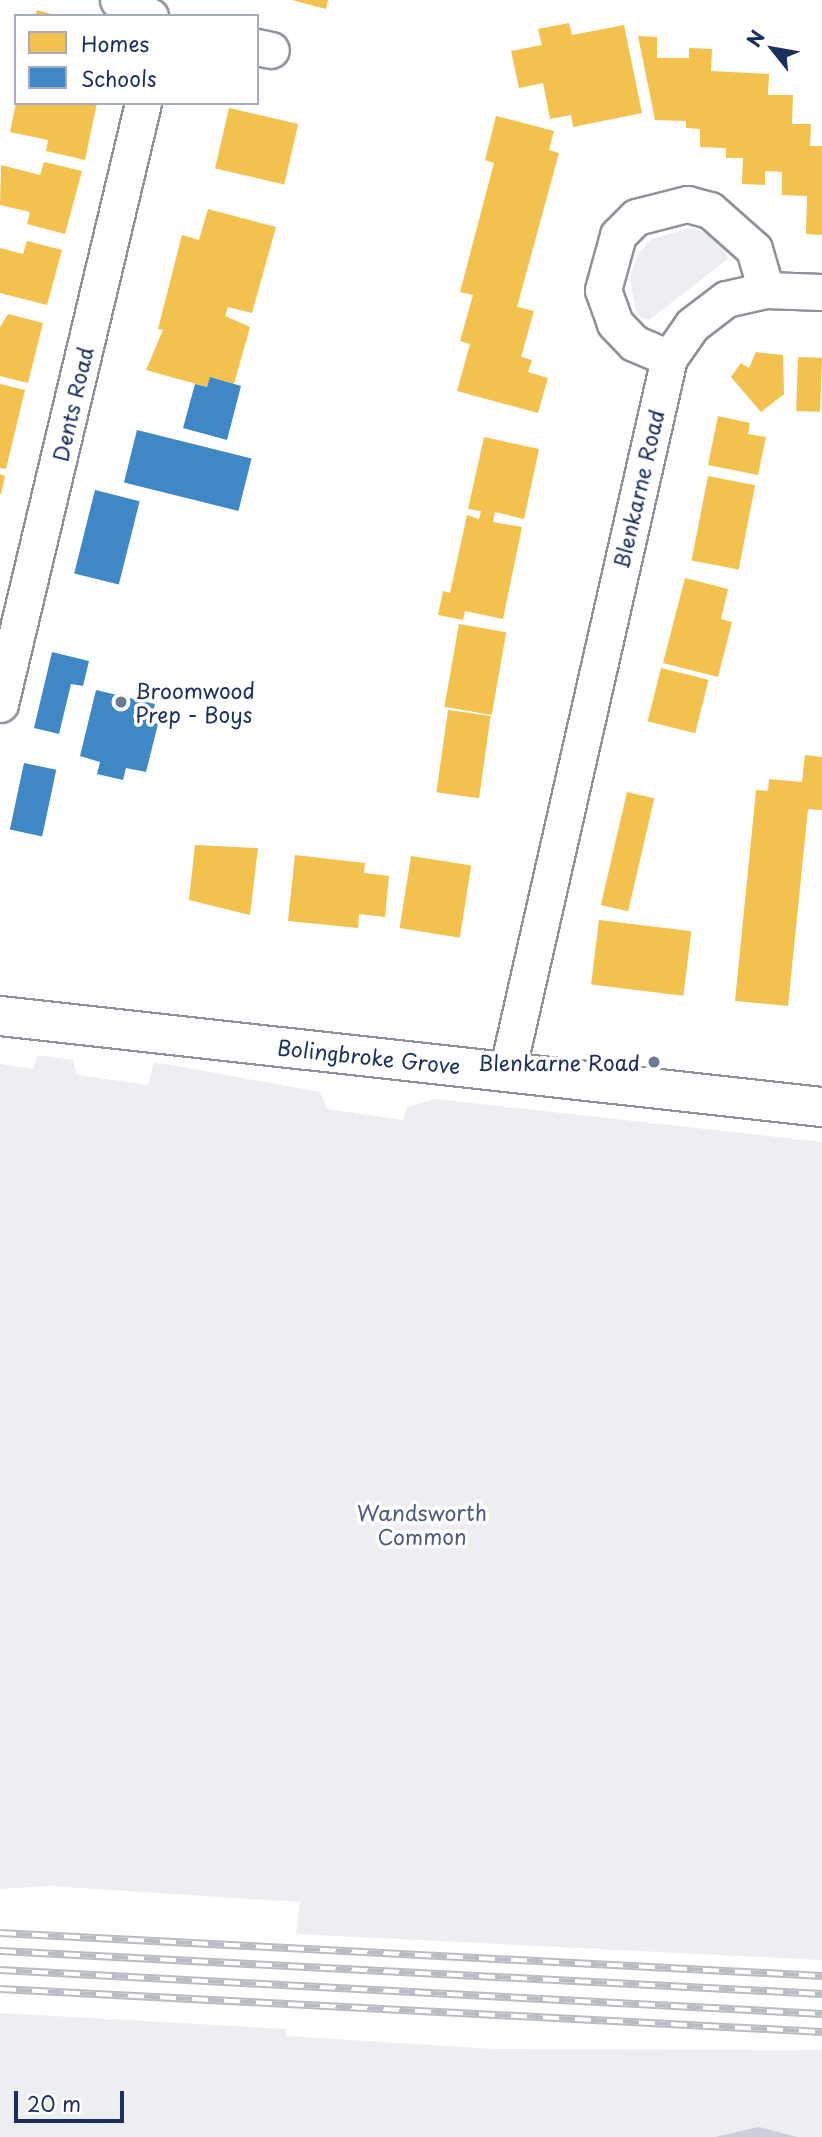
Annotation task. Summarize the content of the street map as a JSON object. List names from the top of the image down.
{
  "streets": {
    "main road": ["Bolingbroke Grove"],
    "street": ["Dents Road", "Blenkarne Road"]
  },
  "crossings": [
    ["Blenkarne Road", "Bolingbroke Grove"]
  ],
  "parks": ["Wandsworth Common"],
  "places": ["Broomwood Prep - Boys", "Blenkarne Road"],
  "legend": ["Homes", "Schools"],
  "scale_bar": "20 m",
  "north": "top left"
}
